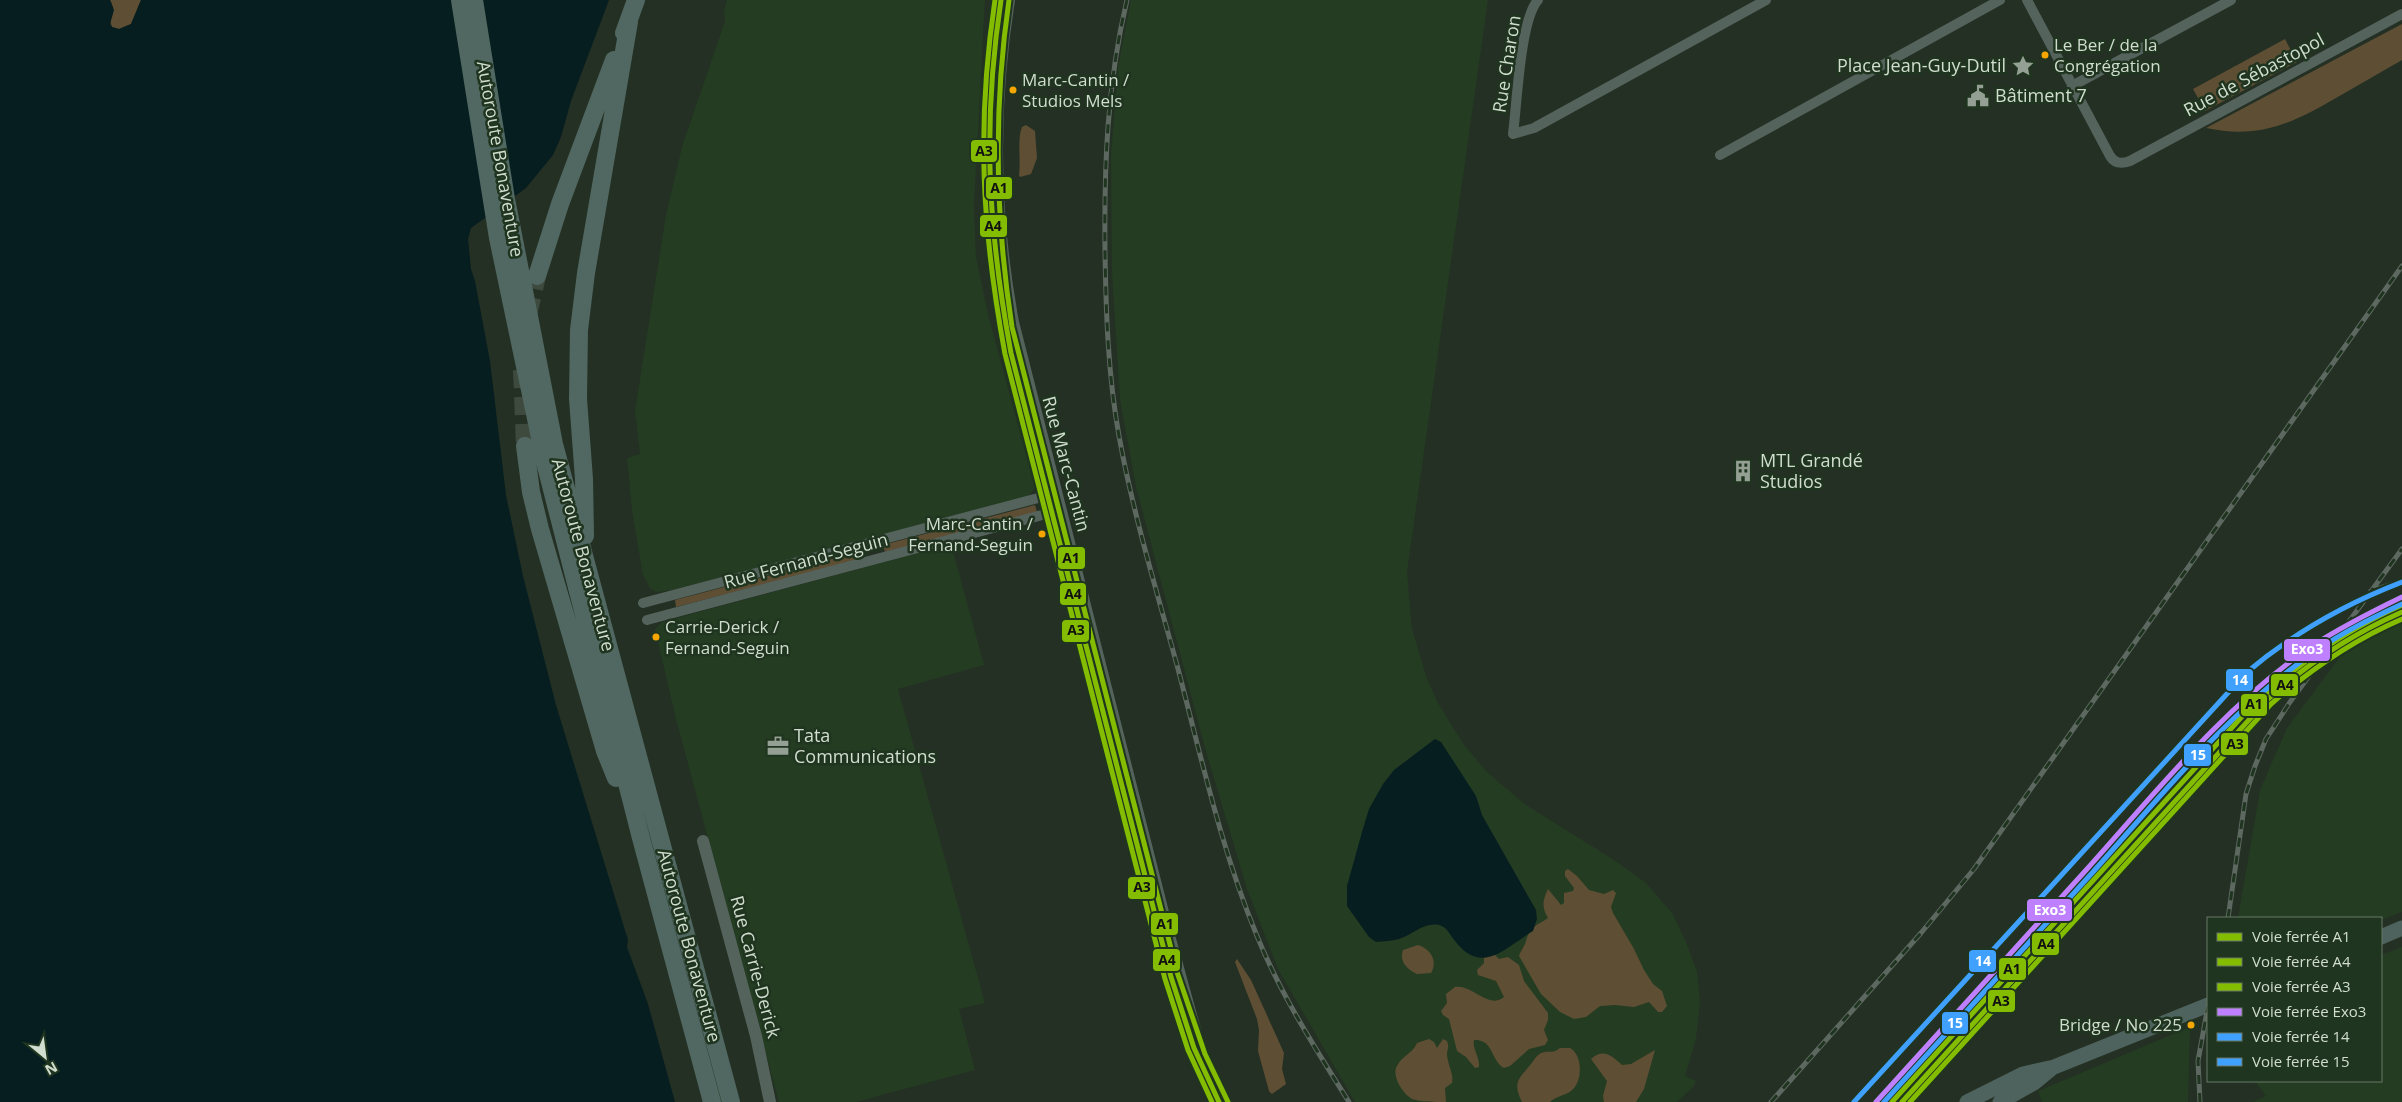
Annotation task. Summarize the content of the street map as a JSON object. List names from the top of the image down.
{
  "streets": {
    "highway": ["Autoroute Bonaventure"],
    "street": [
      "Rue Charon",
      "Rue de Sébastopol",
      "Rue Marc-Cantin",
      "Rue Fernand-Seguin",
      "Rue Carrie-Derick"
    ]
  },
  "crossings": [
    ["Rue Marc-Cantin", "Rue Fernand-Seguin"]
  ],
  "places": {
    "other": [
      "Le Ber / de la Congrégation",
      "Marc-Cantin / Studios Mels",
      "Marc-Cantin / Fernand-Seguin",
      "Carrie-Derick / Fernand-Seguin",
      "Bridge / No 225"
    ],
    "place": ["Place Jean-Guy-Dutil"],
    "public building": ["Bâtiment 7"],
    "building": ["MTL Grandé Studios"],
    "office": ["Tata Communications"]
  },
  "lines": [
    "rail line A1",
    "rail line A4",
    "rail line A3",
    "rail line 14",
    "rail line Exo3",
    "rail line 15"
  ],
  "legend": [
    "Voie ferrée A1",
    "Voie ferrée A4",
    "Voie ferrée A3",
    "Voie ferrée Exo3",
    "Voie ferrée 14",
    "Voie ferrée 15"
  ],
  "north": "bottom right"
}
